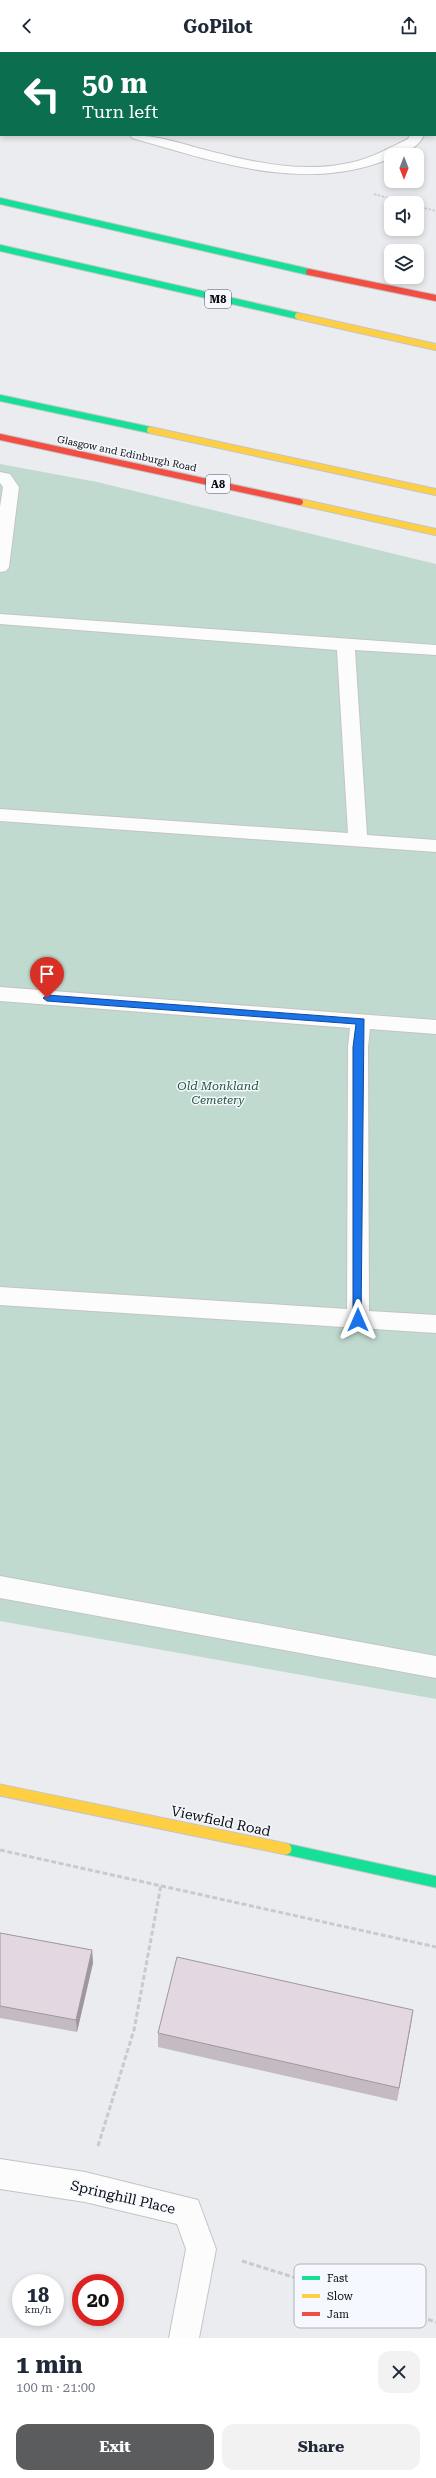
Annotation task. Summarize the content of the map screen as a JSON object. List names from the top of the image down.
{
  "streets": {
    "main road": [
      "M8",
      "Glasgow and Edinburgh Road",
      "A8",
      "Viewfield Road"
    ],
    "street": ["Springhill Place"]
  },
  "parks": ["Old Monkland Cemetery"],
  "legend": ["Fast", "Slow", "Jam"],
  "north": "bottom",
  "page": {
    "header": "GoPilot",
    "turn": ["50 m", "Turn left"],
    "speed": "18 km/h",
    "limit": "20",
    "heading": ["1 min", "100 m · 21:00"],
    "buttons": ["Exit", "Share"]
  }
}
